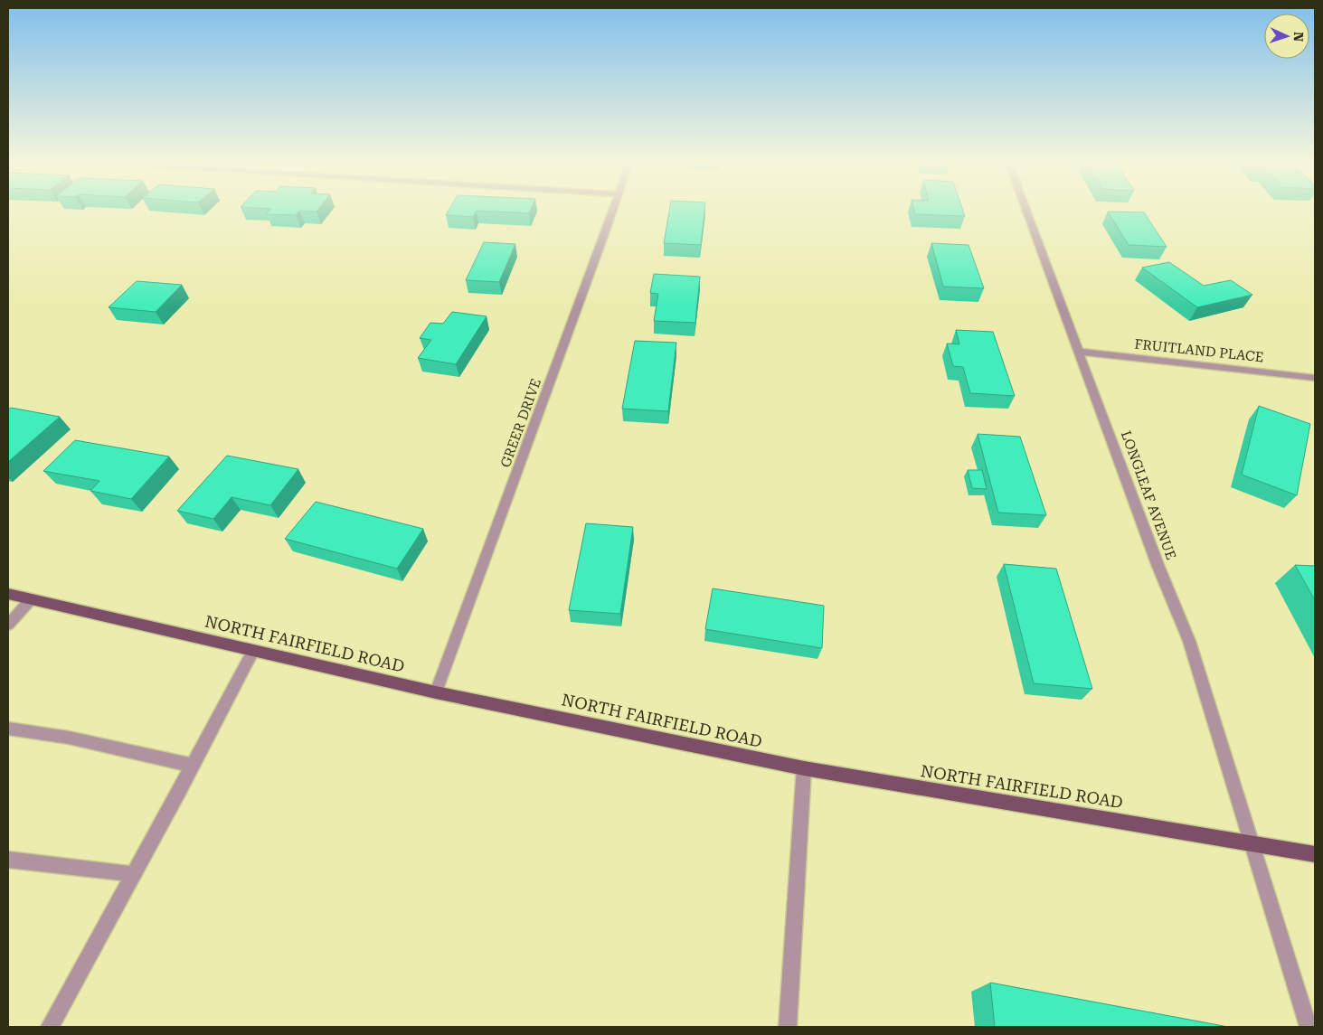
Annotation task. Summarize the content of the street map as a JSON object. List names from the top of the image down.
{
  "streets": {
    "main road": ["NORTH FAIRFIELD ROAD"],
    "street": ["FRUITLAND PLACE", "GREER DRIVE", "LONGLEAF AVENUE"]
  },
  "crossings": [
    ["FRUITLAND PLACE", "LONGLEAF AVENUE"],
    ["GREER DRIVE", "NORTH FAIRFIELD ROAD"],
    ["LONGLEAF AVENUE", "NORTH FAIRFIELD ROAD"]
  ],
  "north": "right"
}
